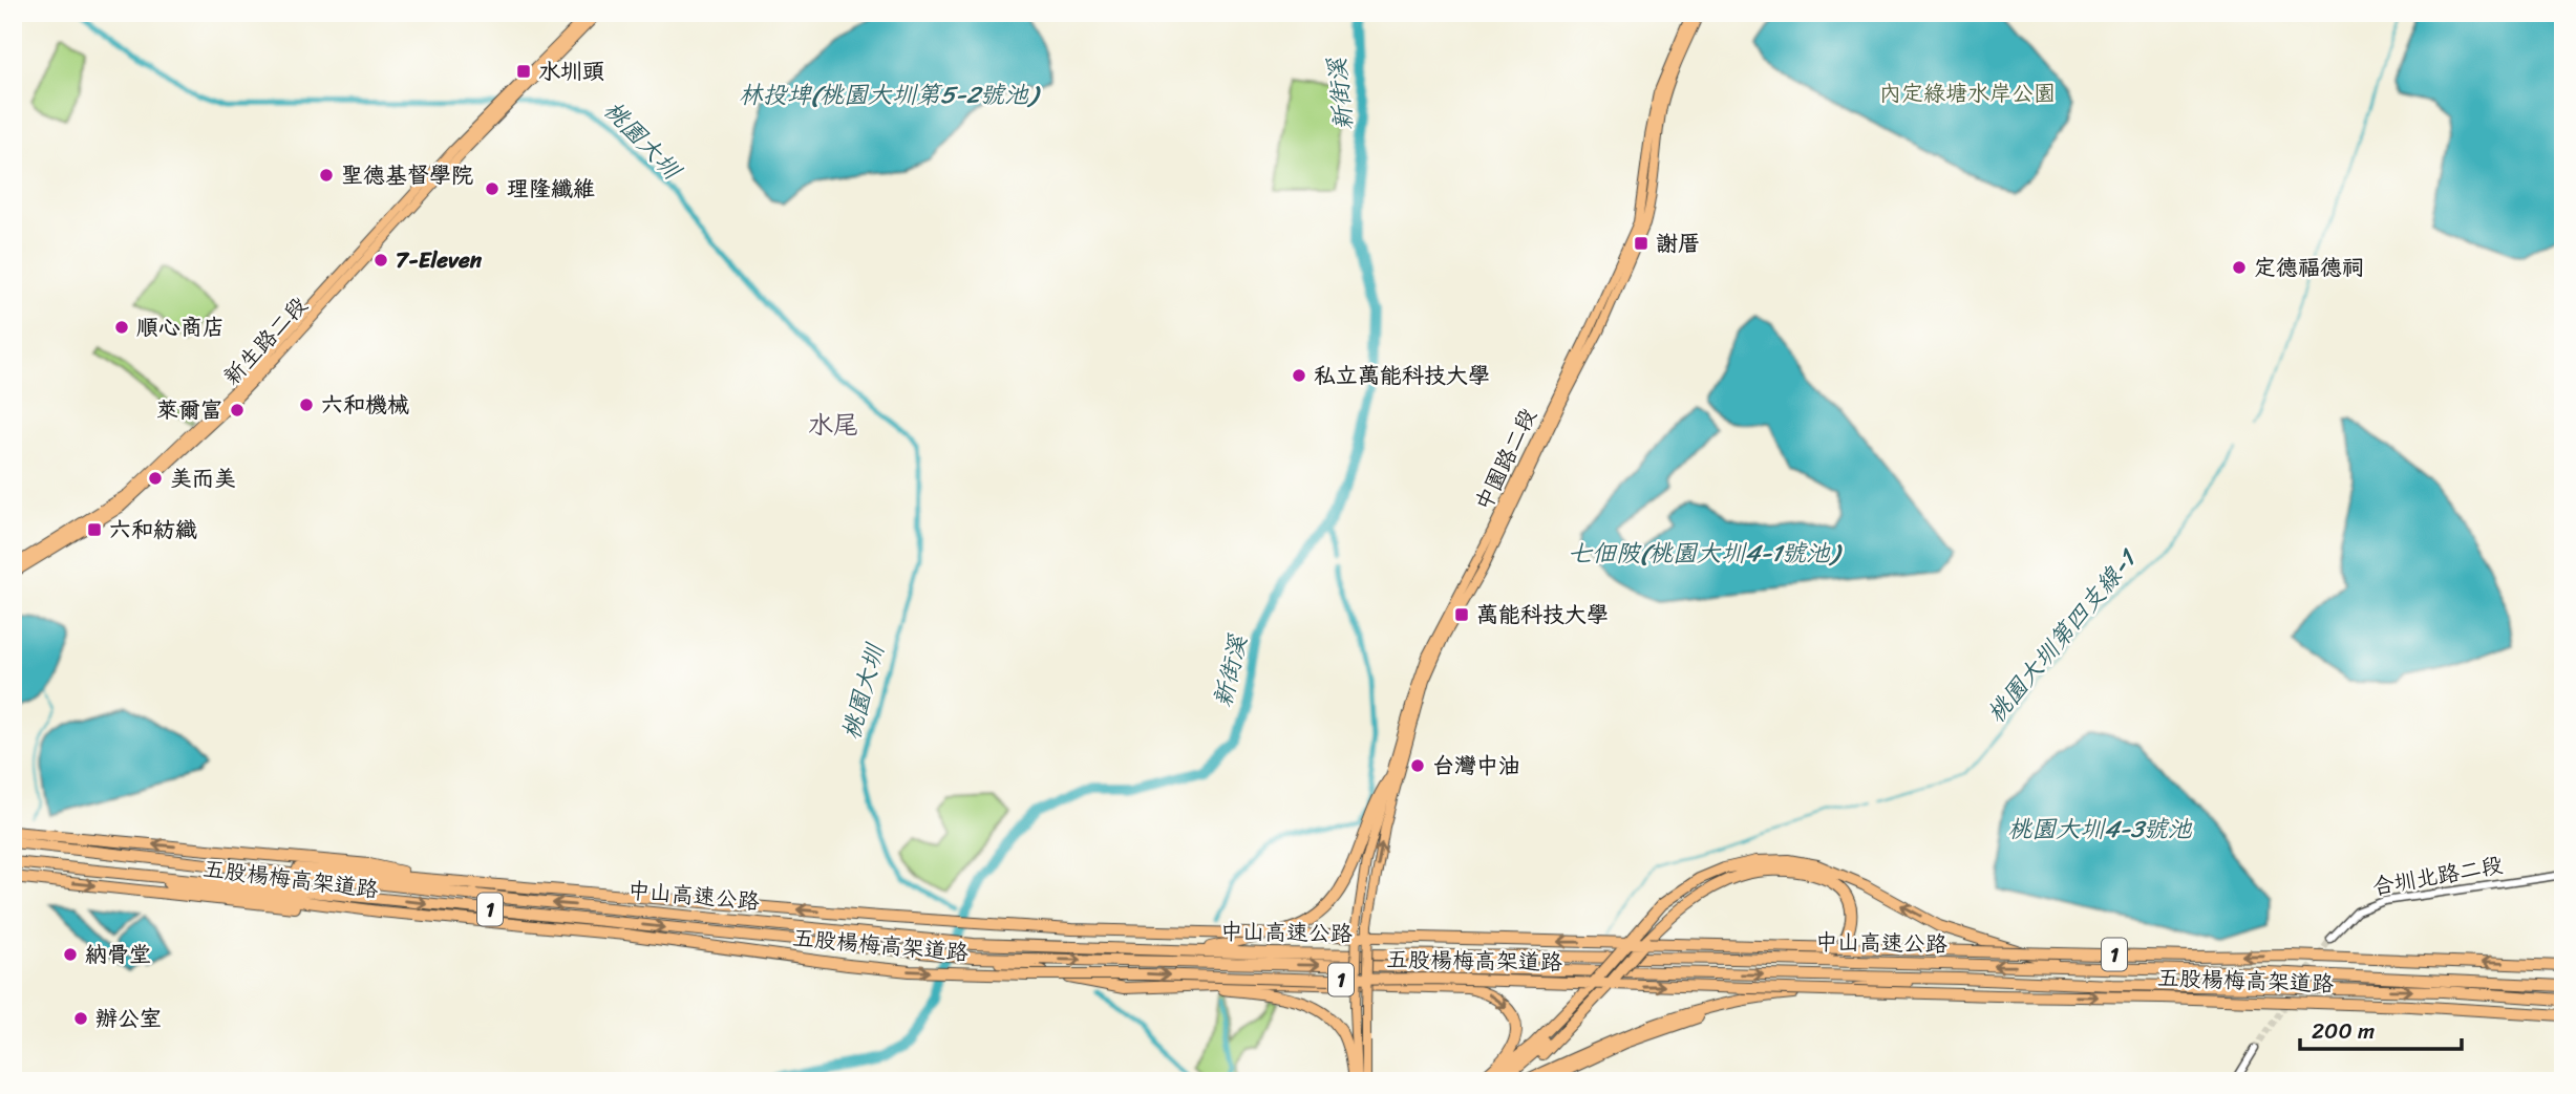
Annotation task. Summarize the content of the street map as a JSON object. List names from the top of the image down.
{
  "streets": {
    "highway": ["五股楊梅高架道路", "中山高速公路", "1"],
    "main road": ["新生路二段", "中園路二段"],
    "street": ["合圳北路二段"]
  },
  "crossings": [
    ["五股楊梅高架道路", "中山高速公路"]
  ],
  "districts": ["水尾"],
  "water": [
    "林投埤(桃園大圳第5-2號池)",
    "新街溪",
    "桃園大圳",
    "七佃陂(桃園大圳4-1號池)",
    "桃園大圳第四支線-1",
    "桃園大圳4-3號池"
  ],
  "parks": ["內定綠塘水岸公園"],
  "places": {
    "transit": [
      "水圳頭",
      "謝厝",
      "六和紡織",
      "萬能科技大學"
    ],
    "other": [
      "聖德基督學院",
      "理隆纖維",
      "7-Eleven",
      "定德福德祠",
      "順心商店",
      "私立萬能科技大學",
      "六和機械",
      "萊爾富",
      "美而美",
      "台灣中油",
      "納骨堂",
      "辦公室"
    ]
  },
  "scale_bar": "200 m"
}
